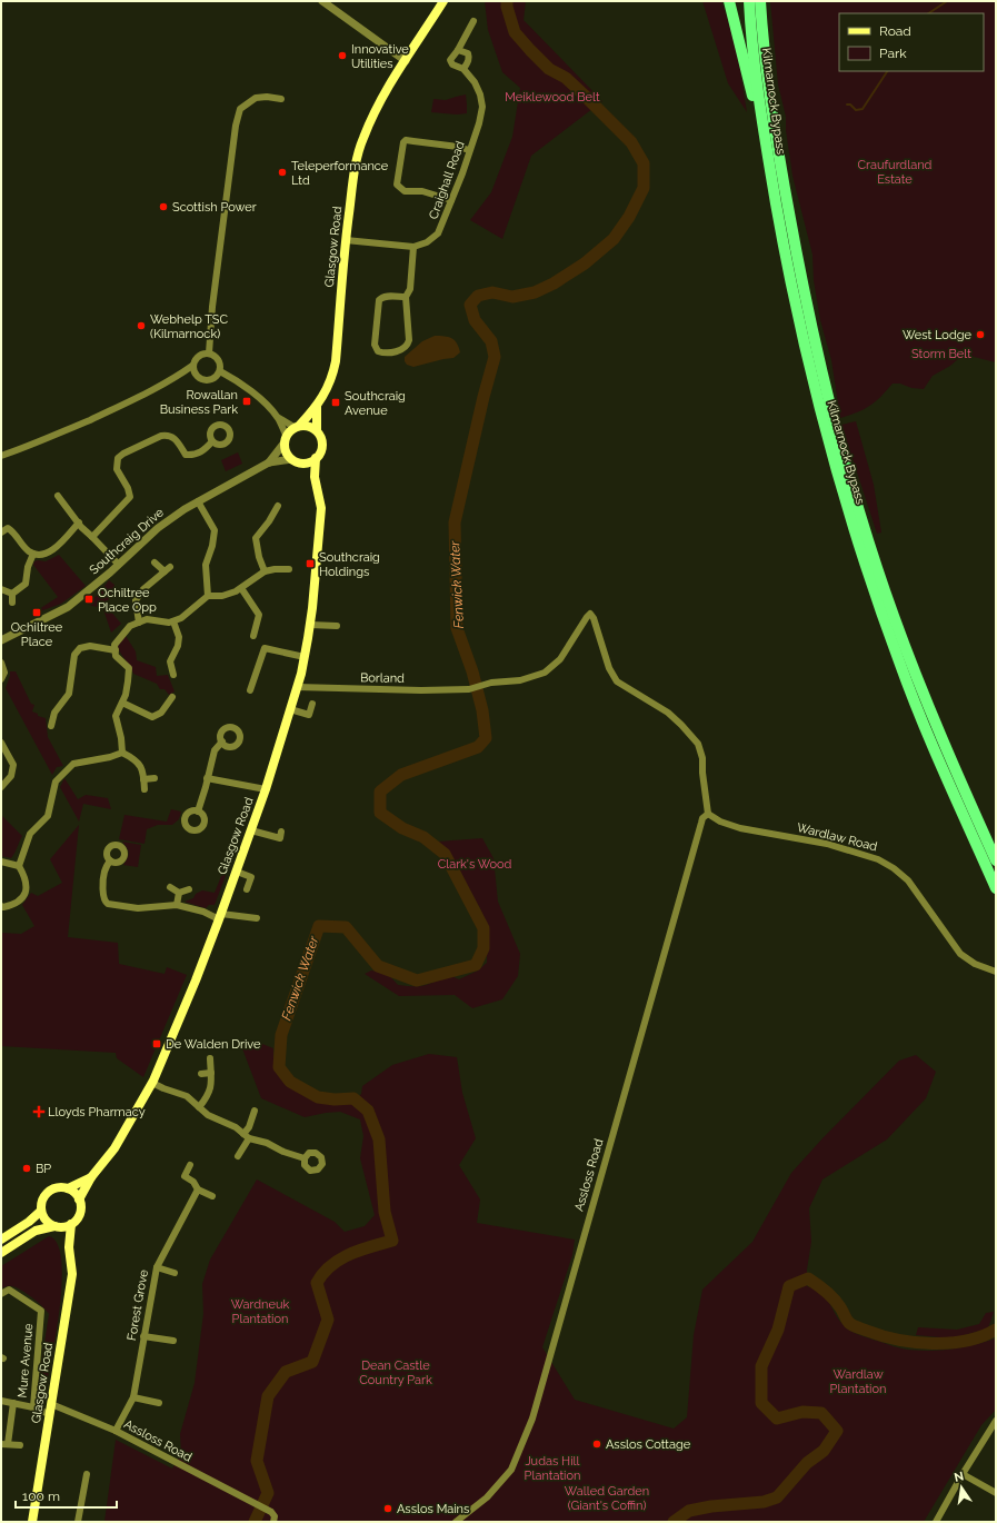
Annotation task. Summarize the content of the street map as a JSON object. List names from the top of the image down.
{
  "streets": {
    "highway": ["Kilmarnock Bypass"],
    "main road": ["Glasgow Road"],
    "street": [
      "Craighall Road",
      "Southcraig Drive",
      "Borland",
      "Wardlaw Road",
      "Assloss Road",
      "Forest Grove",
      "Mure Avenue"
    ]
  },
  "crossings": [
    ["Glasgow Road", "Southcraig Drive"],
    ["Glasgow Road", "Borland"],
    ["Glasgow Road", "Assloss Road"],
    ["Borland", "Wardlaw Road"],
    ["Borland", "Assloss Road"],
    ["Wardlaw Road", "Assloss Road"],
    ["Assloss Road", "Forest Grove"],
    ["Assloss Road", "Mure Avenue"]
  ],
  "water": ["Fenwick Water"],
  "parks": [
    "Meiklewood Belt",
    "Craufurdland Estate",
    "Storm Belt",
    "Clark's Wood",
    "Wardneuk Plantation",
    "Dean Castle Country Park",
    "Wardlaw Plantation",
    "Judas Hill Plantation",
    "Walled Garden (Giant's Coffin)"
  ],
  "places": {
    "other": [
      "Innovative Utilities",
      "Teleperformance Ltd",
      "Scottish Power",
      "Webhelp TSC (Kilmarnock)",
      "West Lodge",
      "BP",
      "Asslos Cottage",
      "Asslos Mains"
    ],
    "transit": [
      "Rowallan Business Park",
      "Southcraig Avenue",
      "Southcraig Holdings",
      "Ochiltree Place Opp",
      "Ochiltree Place",
      "De Walden Drive"
    ],
    "health": ["Lloyds Pharmacy"]
  },
  "legend": ["Road", "Park"],
  "scale_bar": "100 m",
  "north": "top"
}
